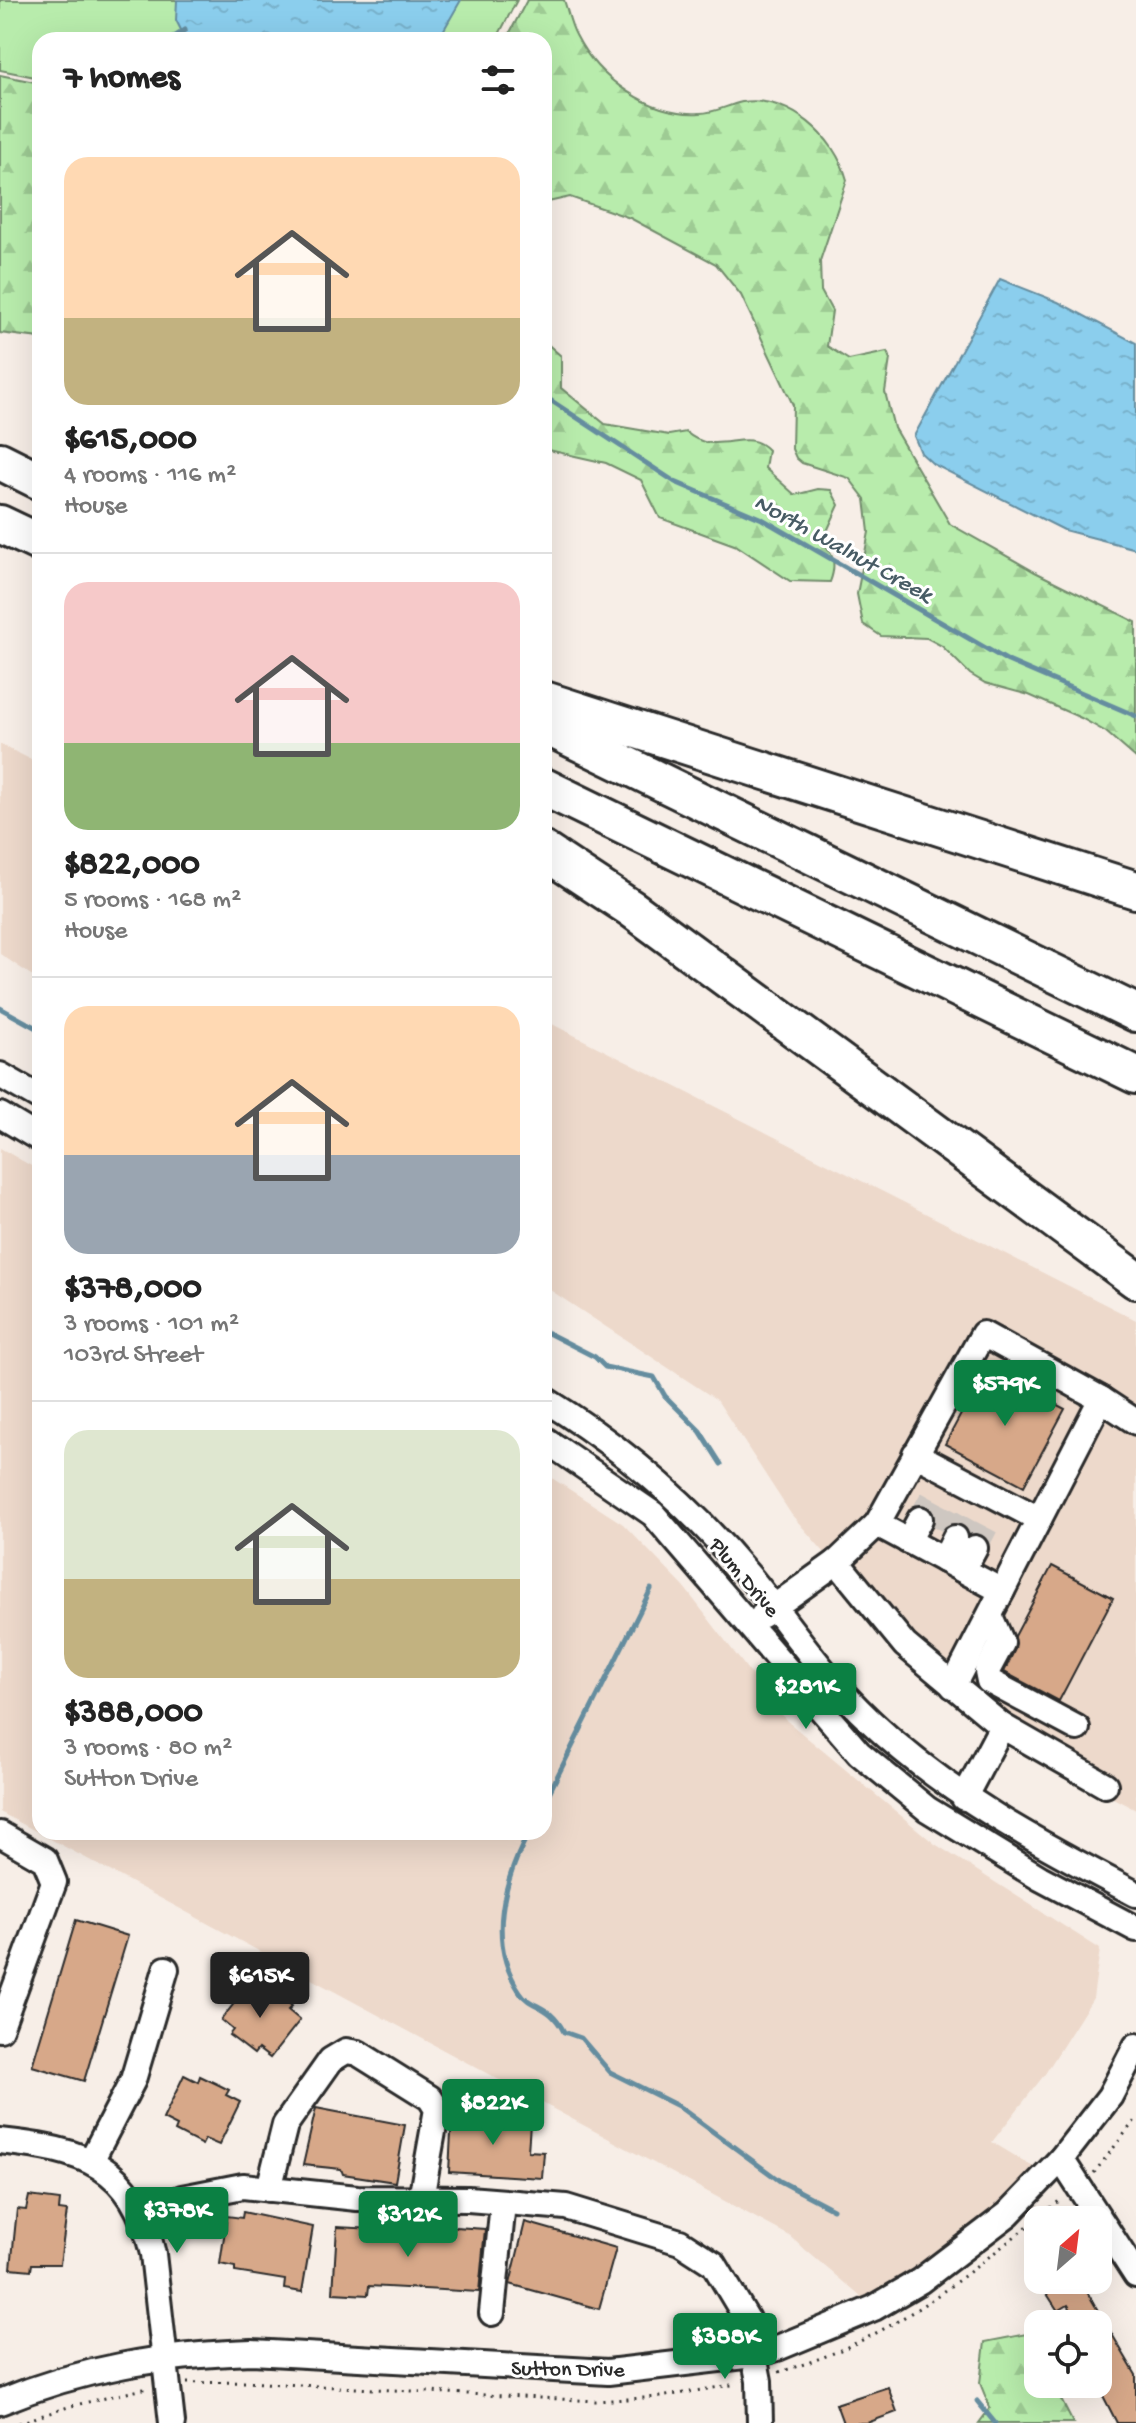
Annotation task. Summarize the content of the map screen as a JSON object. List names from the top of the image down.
{
  "streets": {
    "street": ["Plum Drive", "Sutton Drive"]
  },
  "water": ["North Walnut Creek"],
  "north": "top right",
  "page": {
    "heading": "7 homes",
    "list": [
      {
        "name": "$615,000",
        "note": "4 rooms · 116 m² · House"
      },
      {
        "name": "$822,000",
        "note": "5 rooms · 168 m² · House"
      },
      {
        "name": "$378,000",
        "note": "3 rooms · 101 m² · 103rd Street"
      },
      {
        "name": "$388,000",
        "note": "3 rooms · 80 m² · Sutton Drive"
      }
    ],
    "price": [
      "$579K",
      "$281K",
      "$615K",
      "$822K",
      "$378K",
      "$312K",
      "$388K"
    ]
  }
}
